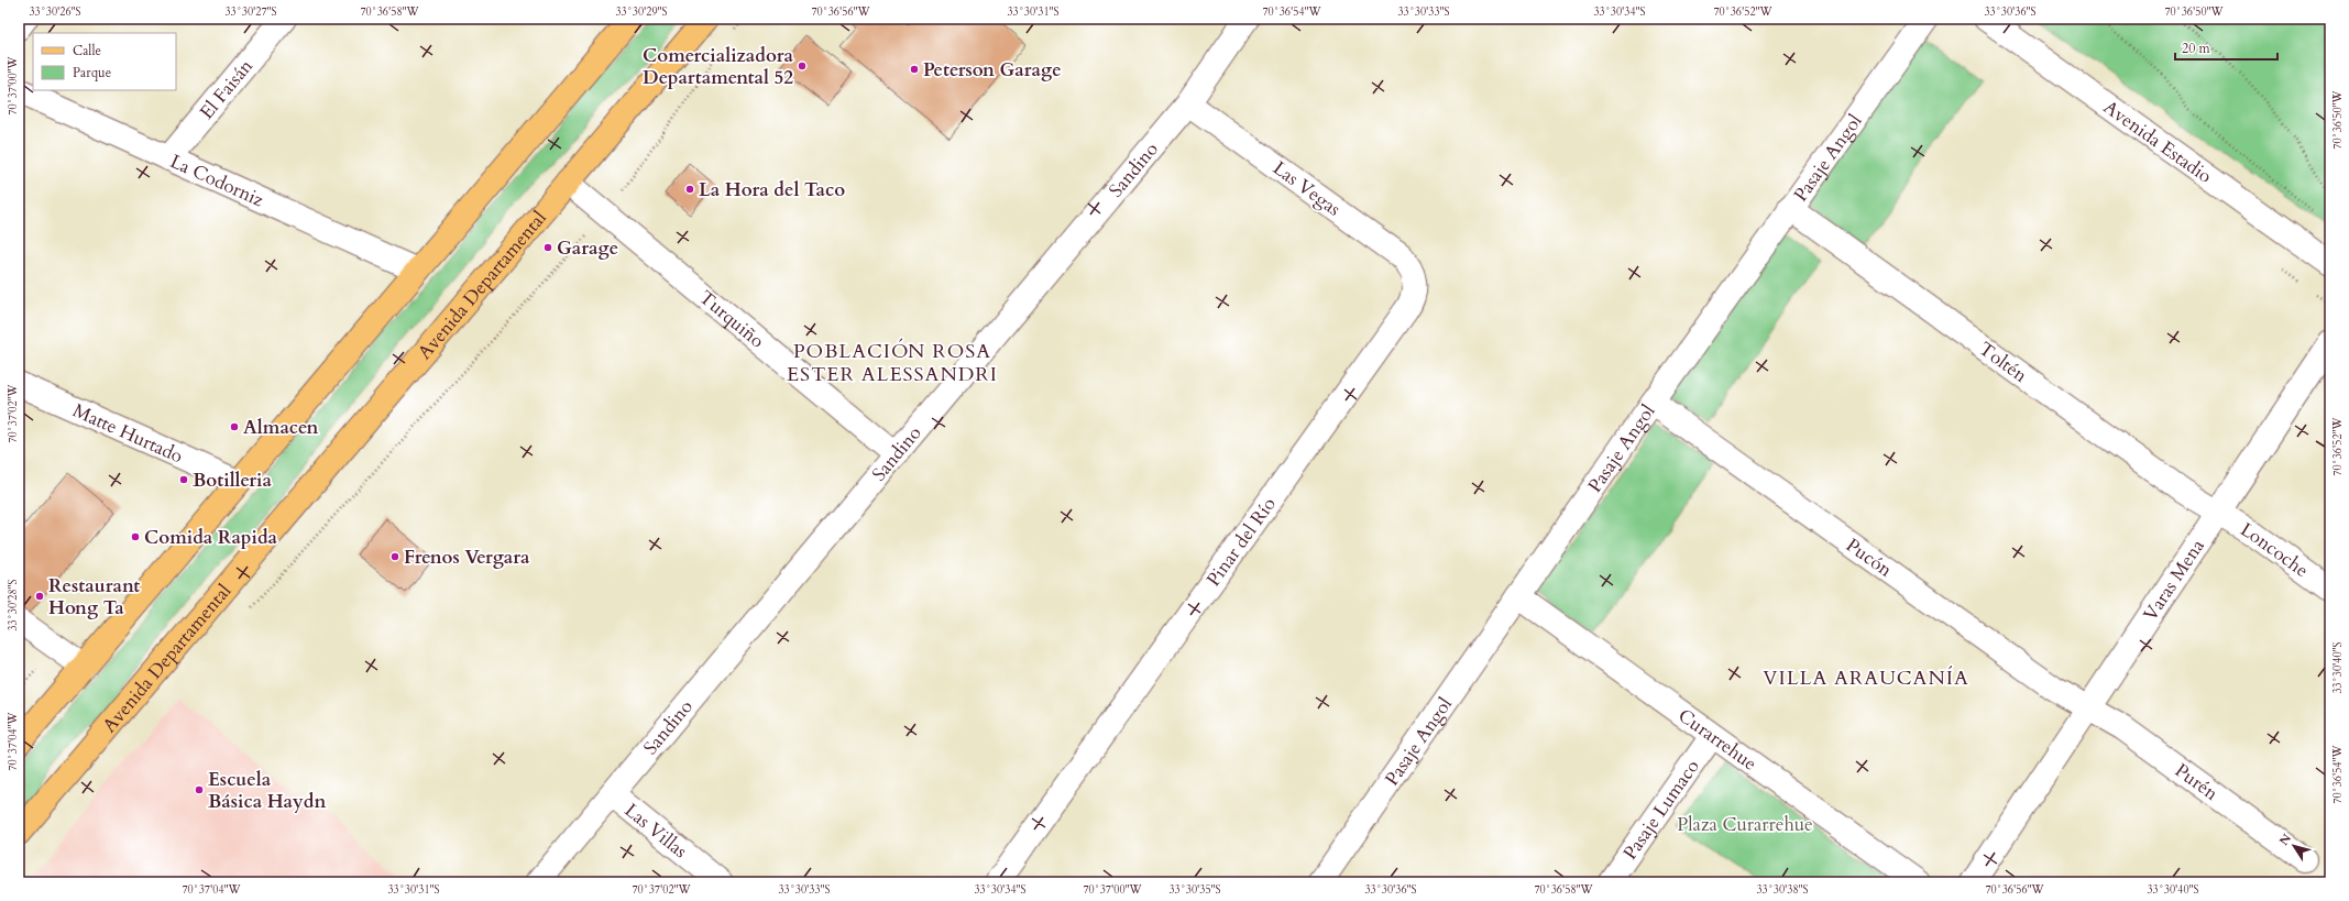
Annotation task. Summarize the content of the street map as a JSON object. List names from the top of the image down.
{
  "streets": {
    "main road": ["Avenida Departamental"],
    "street": [
      "El Faisán",
      "Avenida Estadio",
      "Pasaje Angol",
      "Sandino",
      "La Codorniz",
      "Las Vegas",
      "Turquiño",
      "Toltén",
      "Matte Hurtado",
      "Pinar del Río",
      "Loncoche",
      "Pucón",
      "Varas Mena",
      "Curarrehue",
      "Purén",
      "Pasaje Lumaco",
      "Las Villas"
    ]
  },
  "crossings": [
    ["El Faisán", "La Codorniz"],
    ["Pasaje Angol", "Toltén"],
    ["Pasaje Angol", "Pucón"],
    ["Pasaje Angol", "Curarrehue"],
    ["Sandino", "Las Vegas"],
    ["Sandino", "Turquiño"],
    ["Sandino", "Las Villas"],
    ["Las Vegas", "Pinar del Río"],
    ["Avenida Departamental", "Turquiño"],
    ["Toltén", "Loncoche"],
    ["Toltén", "Varas Mena"],
    ["Loncoche", "Varas Mena"],
    ["Pucón", "Varas Mena"],
    ["Pucón", "Purén"],
    ["Varas Mena", "Purén"],
    ["Curarrehue", "Pasaje Lumaco"]
  ],
  "districts": ["POBLACIÓN ROSA ESTER ALESSANDRI", "VILLA ARAUCANÍA"],
  "parks": ["Plaza Curarrehue"],
  "places": [
    "Comercializadora Departamental 52",
    "Peterson Garage",
    "La Hora del Taco",
    "Garage",
    "Almacen",
    "Botilleria",
    "Comida Rapida",
    "Frenos Vergara",
    "Restaurant Hong Ta",
    "Escuela Básica Haydn"
  ],
  "legend": ["Calle", "Parque"],
  "scale_bar": "20 m",
  "north": "top left",
  "coordinates": [
    "33°30'26\"S",
    "33°30'27\"S",
    "70°36'58\"W",
    "33°30'29\"S",
    "70°36'56\"W",
    "33°30'31\"S",
    "70°36'54\"W",
    "33°30'33\"S",
    "33°30'34\"S",
    "70°36'52\"W",
    "33°30'36\"S",
    "70°36'50\"W",
    "70°37'00\"W",
    "70°37'02\"W",
    "33°30'28\"S",
    "33°30'40\"S",
    "70°37'04\"W",
    "33°30'35\"S",
    "33°30'38\"S"
  ]
}
